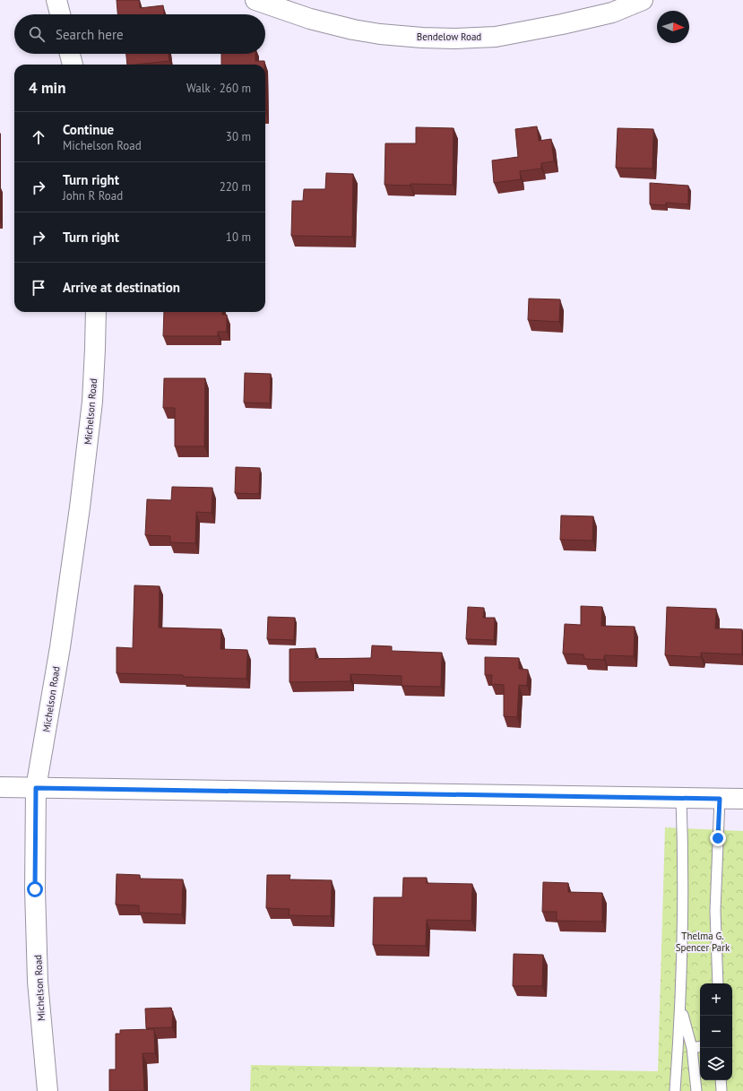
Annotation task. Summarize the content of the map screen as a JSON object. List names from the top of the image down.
{
  "streets": {
    "street": ["Bendelow Road", "Michelson Road"]
  },
  "parks": ["Thelma G. Spencer Park"],
  "north": "right",
  "page": {
    "search": "Search here",
    "heading": ["4 min", "Walk · 260 m"],
    "list": [
      ["Continue", "Michelson Road", "30 m"],
      ["Turn right", "John R Road", "220 m"],
      ["Turn right", "10 m"],
      "Arrive at destination"
    ],
    "map_buttons": ["+", "−"]
  }
}
